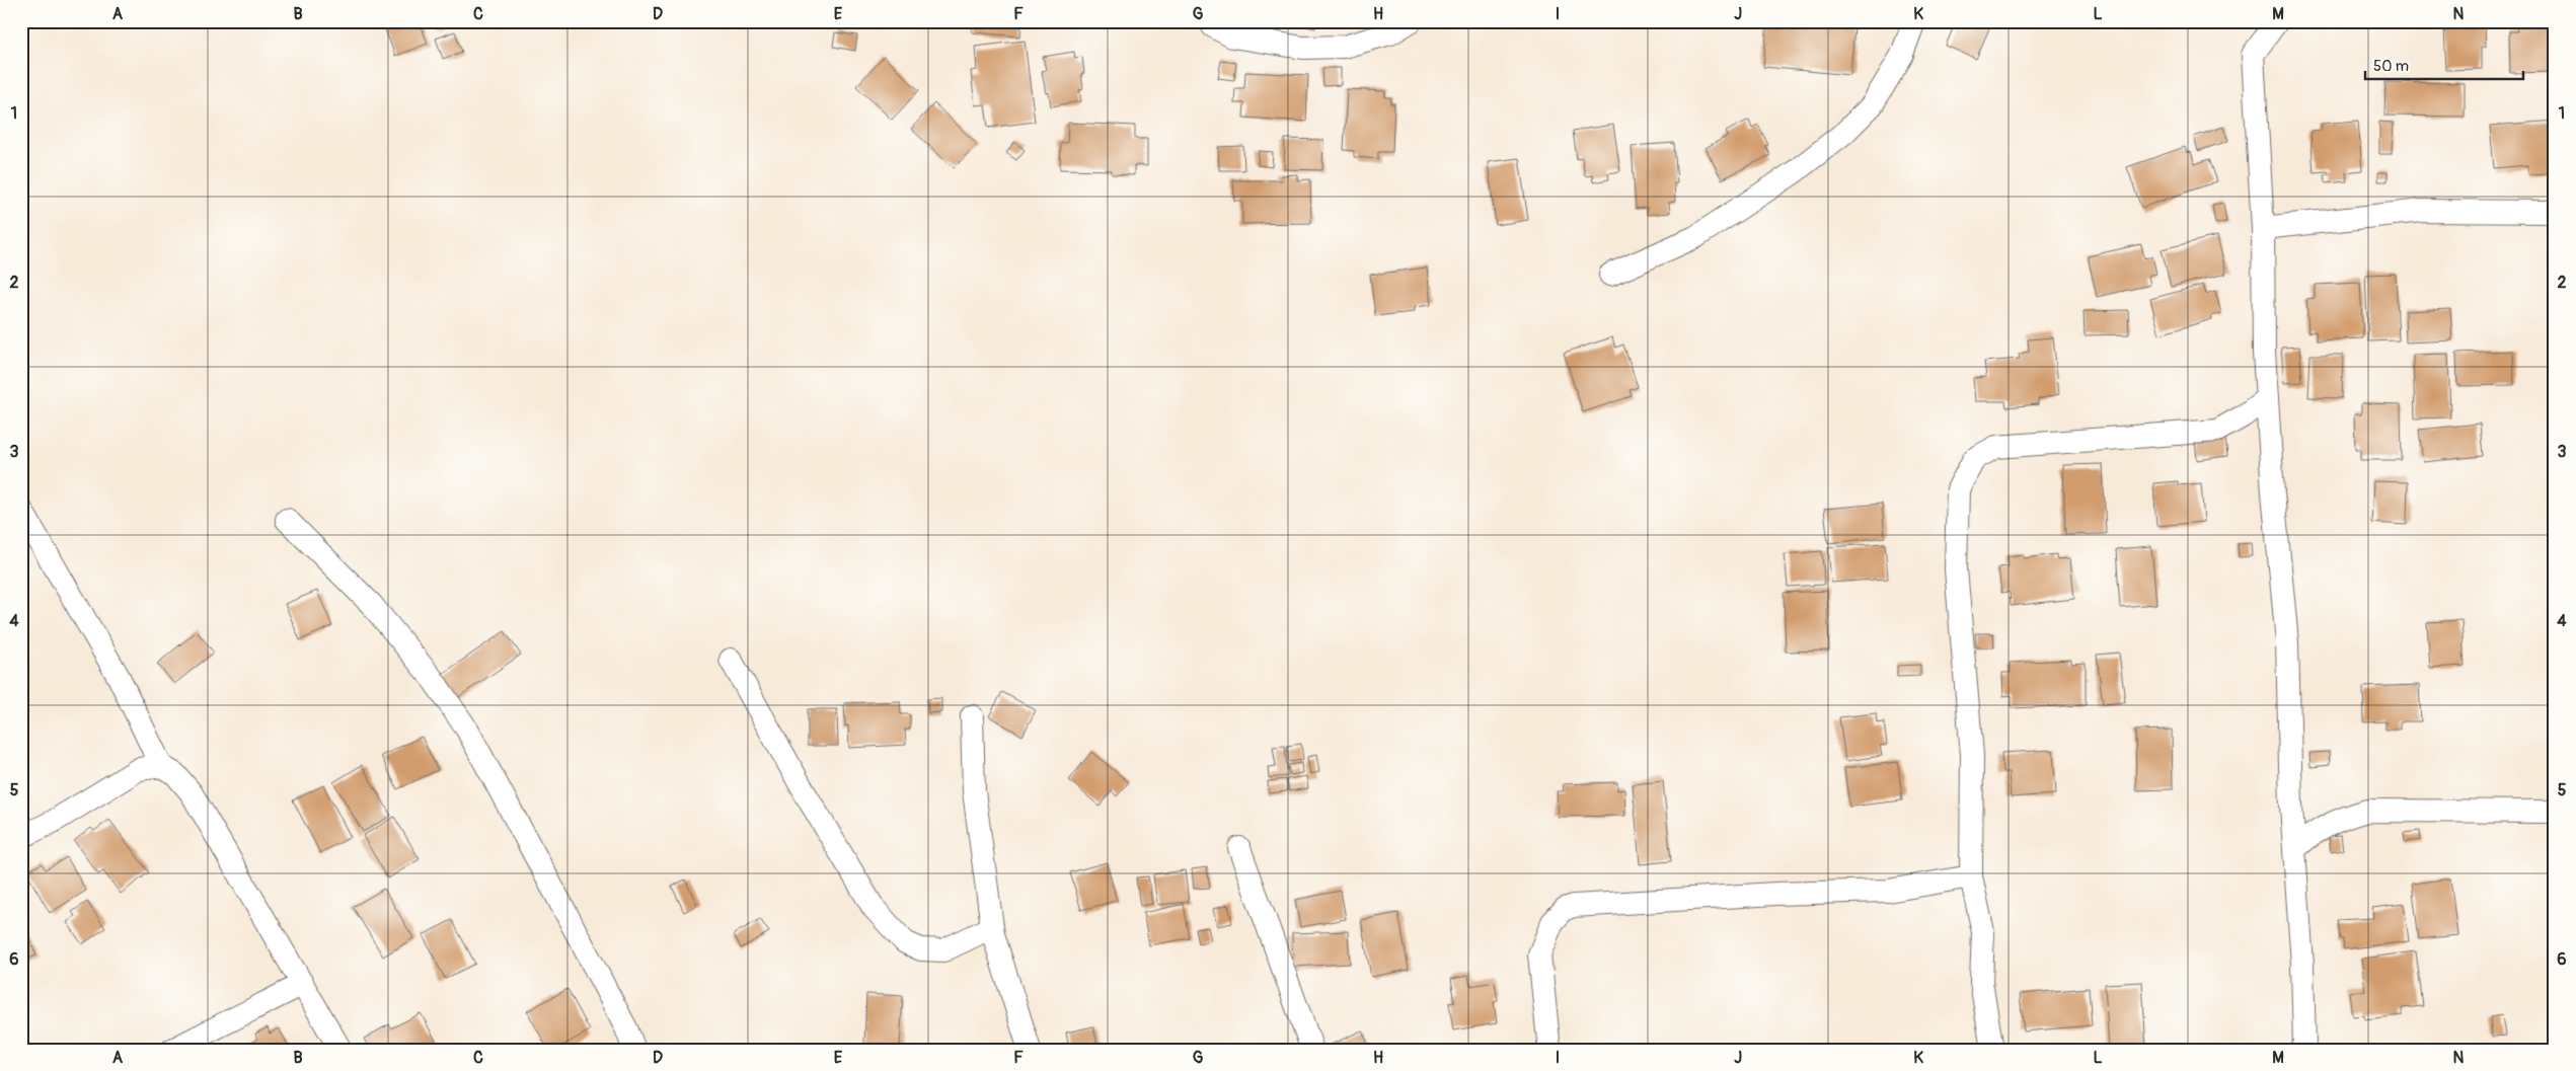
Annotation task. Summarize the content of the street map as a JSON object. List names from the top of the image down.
{
  "scale_bar": "50 m",
  "grid": {
    "columns": [
      "A",
      "B",
      "C",
      "D",
      "E",
      "F",
      "G",
      "H",
      "I",
      "J",
      "K",
      "L",
      "M",
      "N"
    ],
    "rows": [
      "1",
      "2",
      "3",
      "4",
      "5",
      "6"
    ]
  }
}
